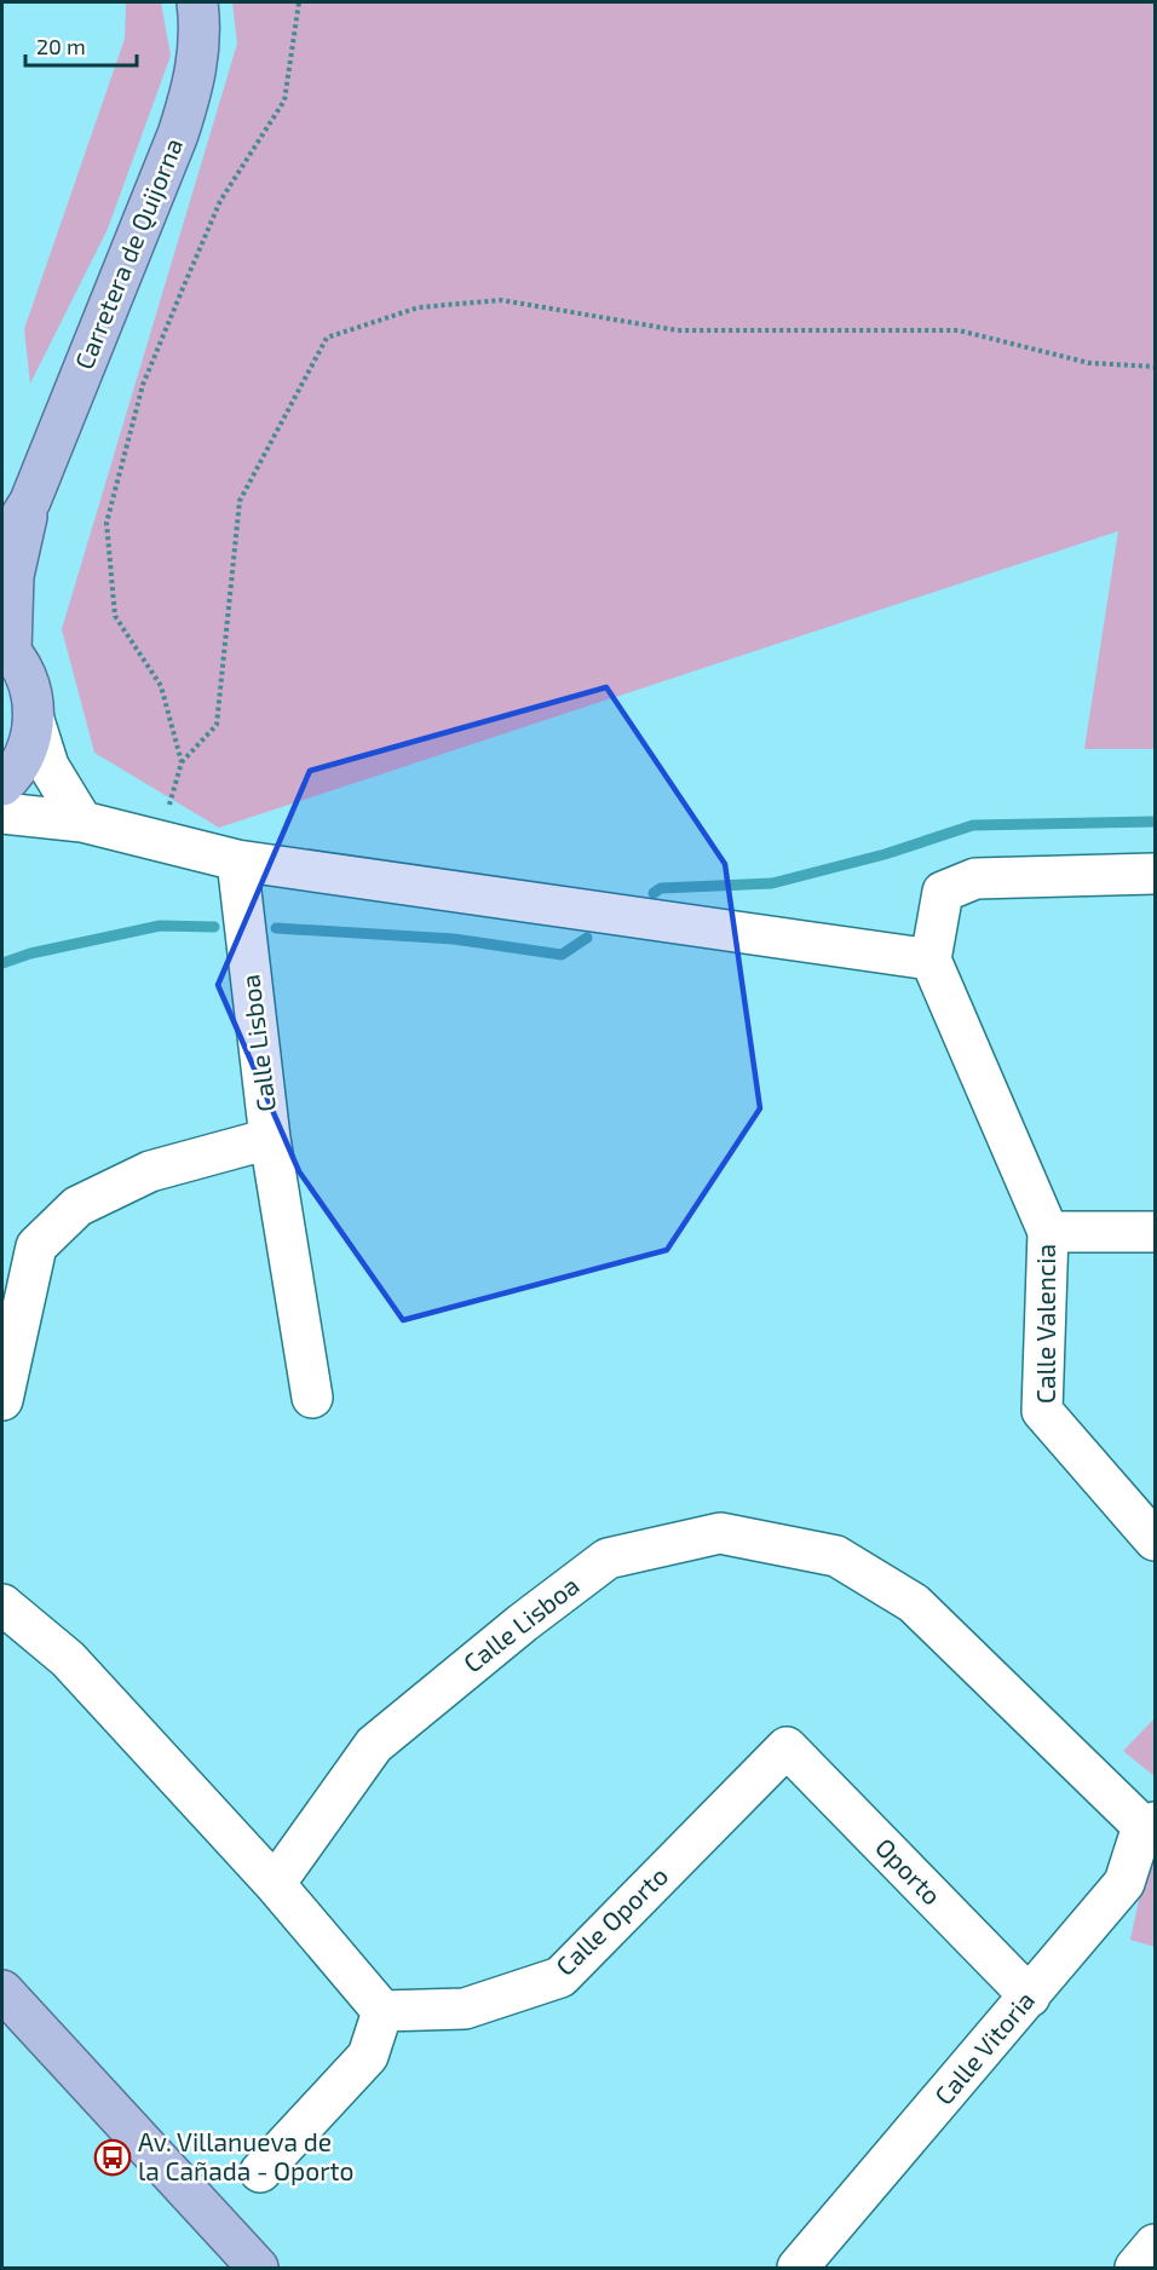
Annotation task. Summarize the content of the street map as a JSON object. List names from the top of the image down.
{
  "streets": {
    "main road": ["Carretera de Quijorna"],
    "street": [
      "Calle Lisboa",
      "Calle Valencia",
      "Oporto",
      "Calle Oporto",
      "Calle Vitoria"
    ]
  },
  "crossings": [
    ["Calle Lisboa", "Calle Vitoria"],
    ["Oporto", "Calle Oporto"],
    ["Oporto", "Calle Vitoria"]
  ],
  "places": {
    "bus stop": ["Av. Villanueva de la Cañada - Oporto"]
  },
  "scale_bar": "20 m"
}
